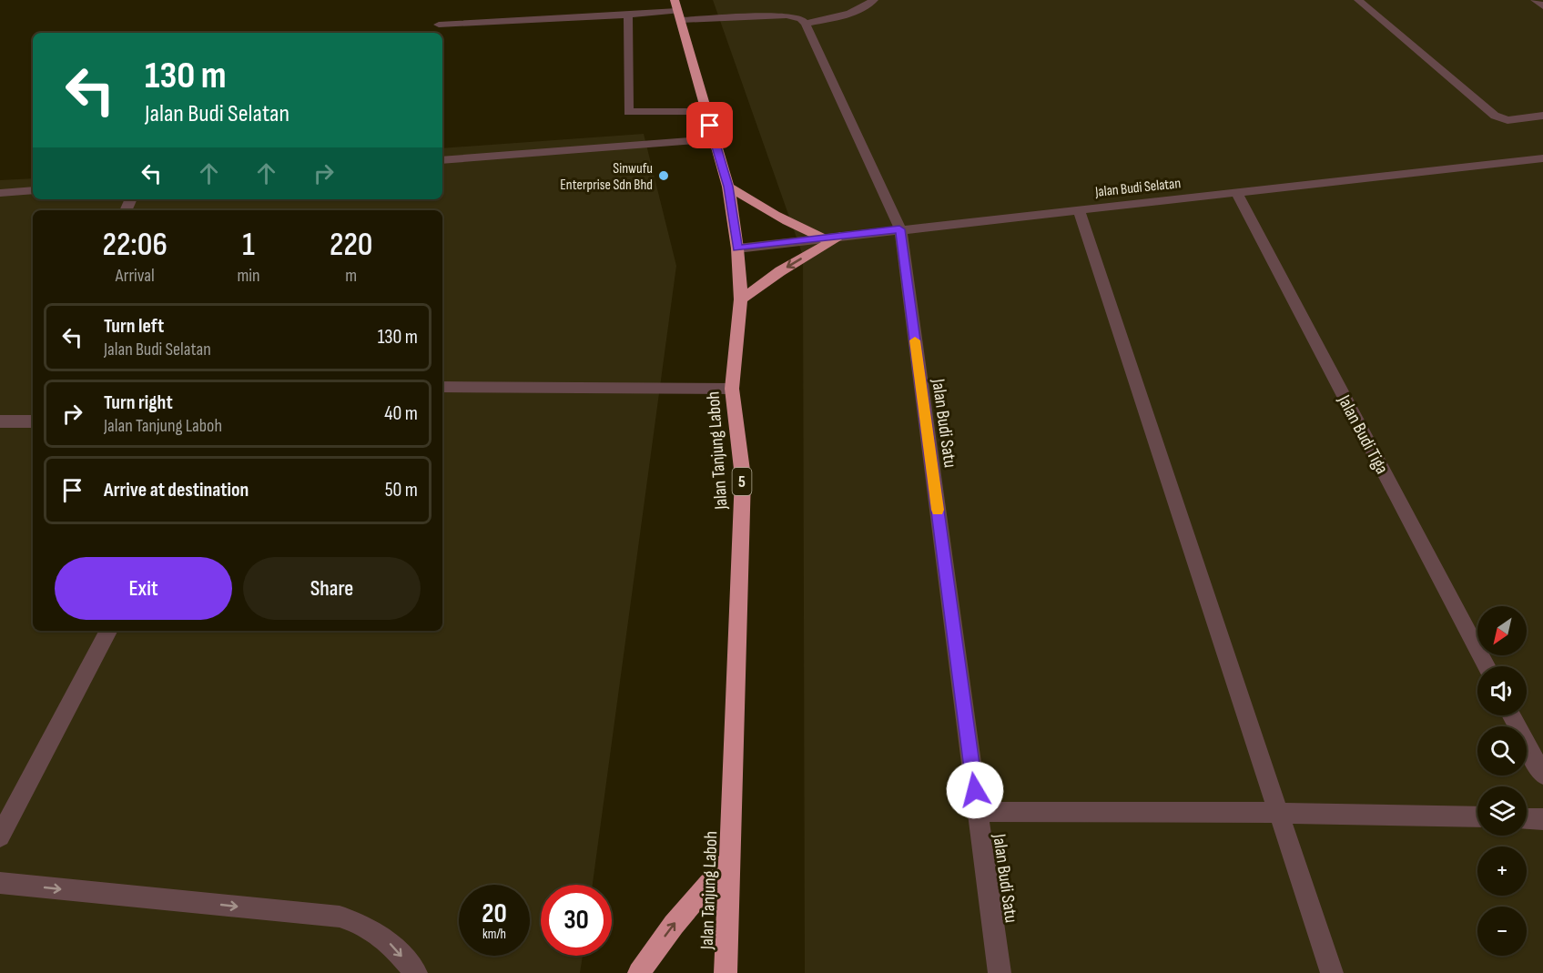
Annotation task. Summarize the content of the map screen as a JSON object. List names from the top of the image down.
{
  "streets": {
    "highway": ["Jalan Tanjung Laboh", "5"],
    "street": ["Jalan Budi Selatan", "Jalan Budi Satu", "Jalan Budi Tiga"]
  },
  "crossings": [
    ["Jalan Budi Selatan", "Jalan Budi Satu"],
    ["Jalan Budi Selatan", "Jalan Budi Tiga"],
    ["Jalan Budi Selatan", "Jalan Tanjung Laboh"]
  ],
  "places": ["Sinwufu Enterprise Sdn Bhd"],
  "north": "bottom left",
  "page": {
    "turn": ["130 m", "Jalan Budi Selatan"],
    "eta": [
      "22:06",
      "Arrival",
      "1",
      "min",
      "220",
      "m"
    ],
    "list": [
      {
        "name": "Turn left",
        "note": "Jalan Budi Selatan",
        "value": "130 m"
      },
      {
        "name": "Turn right",
        "note": "Jalan Tanjung Laboh",
        "value": "40 m"
      },
      {
        "name": "Arrive at destination",
        "value": "50 m"
      }
    ],
    "buttons": ["Exit", "Share"],
    "map_buttons": ["+", "−"],
    "speed": "20 km/h",
    "limit": "30"
  }
}
